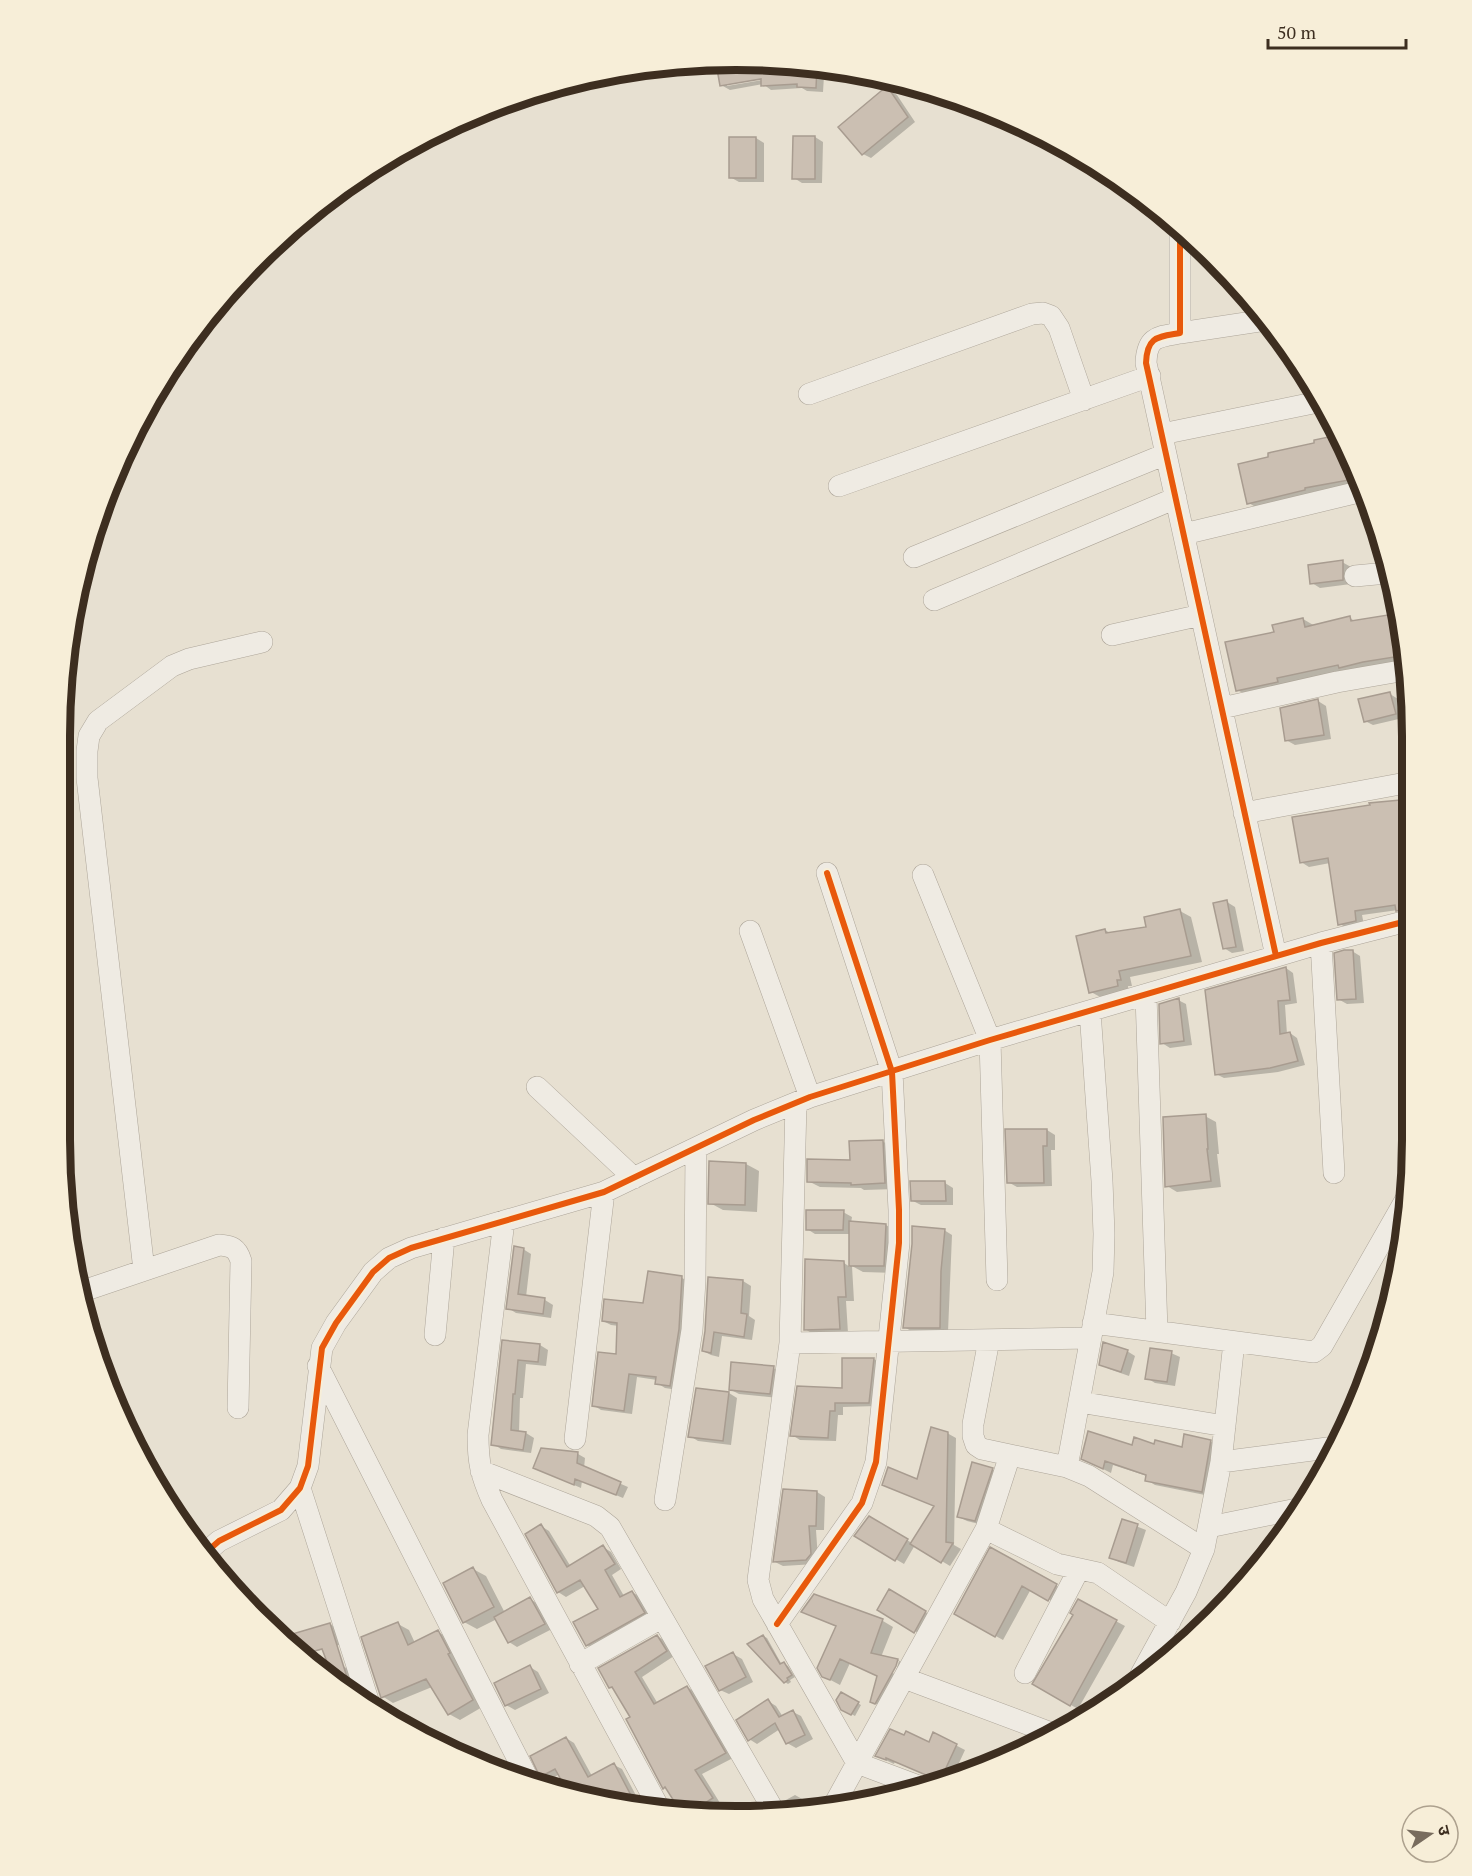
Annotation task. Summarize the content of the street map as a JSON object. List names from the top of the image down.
{
  "scale_bar": "50 m",
  "north": "right"
}
